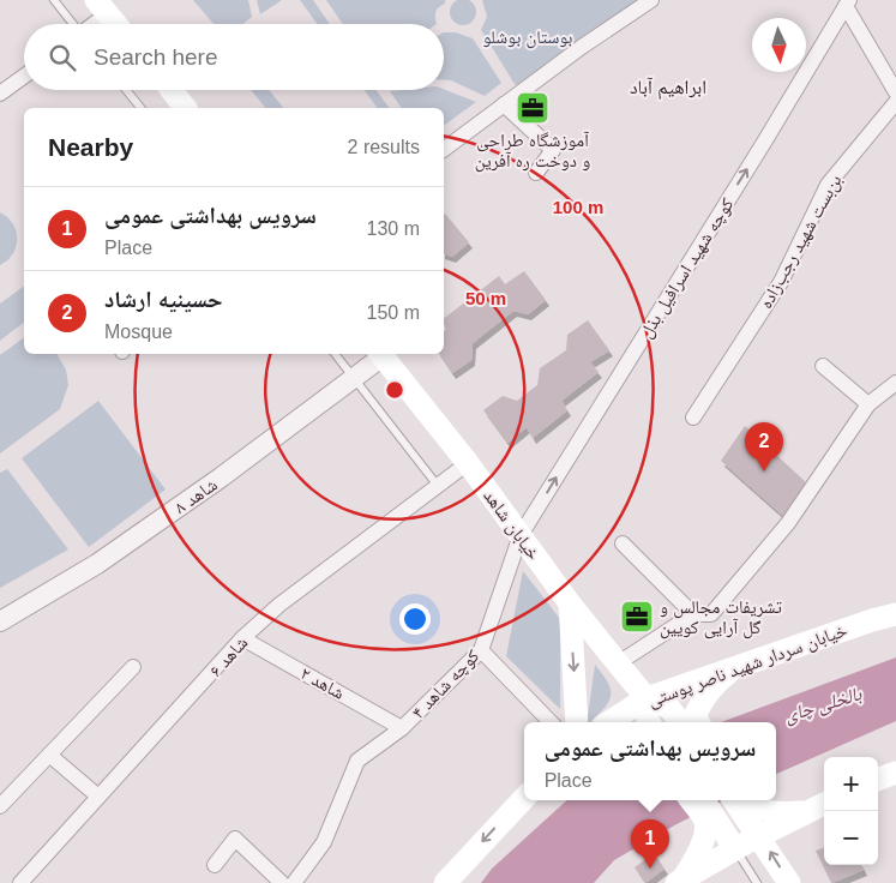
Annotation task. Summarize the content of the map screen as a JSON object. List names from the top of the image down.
{
  "streets": {
    "main road": ["خیابان شاهد", "خیابان سردار شهید ناصر پوستی"],
    "street": [
      "بن‌بست شهید رجب‌زاده",
      "کوچه شهید اسرافیل بذل",
      "شاهد ۸",
      "شاهد ۶",
      "شاهد ۲",
      "کوچه شاهد ۴"
    ]
  },
  "crossings": [
    ["کوچه شهید اسرافیل بذل", "خیابان شاهد"],
    ["کوچه شهید اسرافیل بذل", "کوچه شاهد ۴"],
    ["شاهد ۸", "خیابان شاهد"],
    ["خیابان شاهد", "شاهد ۶"],
    ["خیابان شاهد", "خیابان سردار شهید ناصر پوستی"],
    ["خیابان شاهد", "کوچه شاهد ۴"],
    ["شاهد ۶", "شاهد ۲"],
    ["شاهد ۲", "کوچه شاهد ۴"]
  ],
  "one_way": ["کوچه شهید اسرافیل بذل"],
  "districts": ["ابراهیم آباد"],
  "water": ["بالخلی چای"],
  "parks": ["بوستان بوشلو"],
  "places": {
    "office": ["آموزشگاه طراحی و دوخت ره آفرین", "تشریفات مجالس و گل آرایی کویین"]
  },
  "north": "bottom",
  "page": {
    "search": "Search here",
    "heading": ["Nearby", "2 results"],
    "list": [
      {
        "mark": "1",
        "name": "سرویس بهداشتی عمومی",
        "note": "Place",
        "value": "130 m"
      },
      {
        "mark": "2",
        "name": "حسینیه ارشاد",
        "note": "Mosque",
        "value": "150 m"
      }
    ],
    "pins": ["2", "1"],
    "popup": ["سرویس بهداشتی عمومی", "Place"],
    "map_buttons": ["+", "−"]
  },
  "rings": ["100 m", "50 m"]
}
